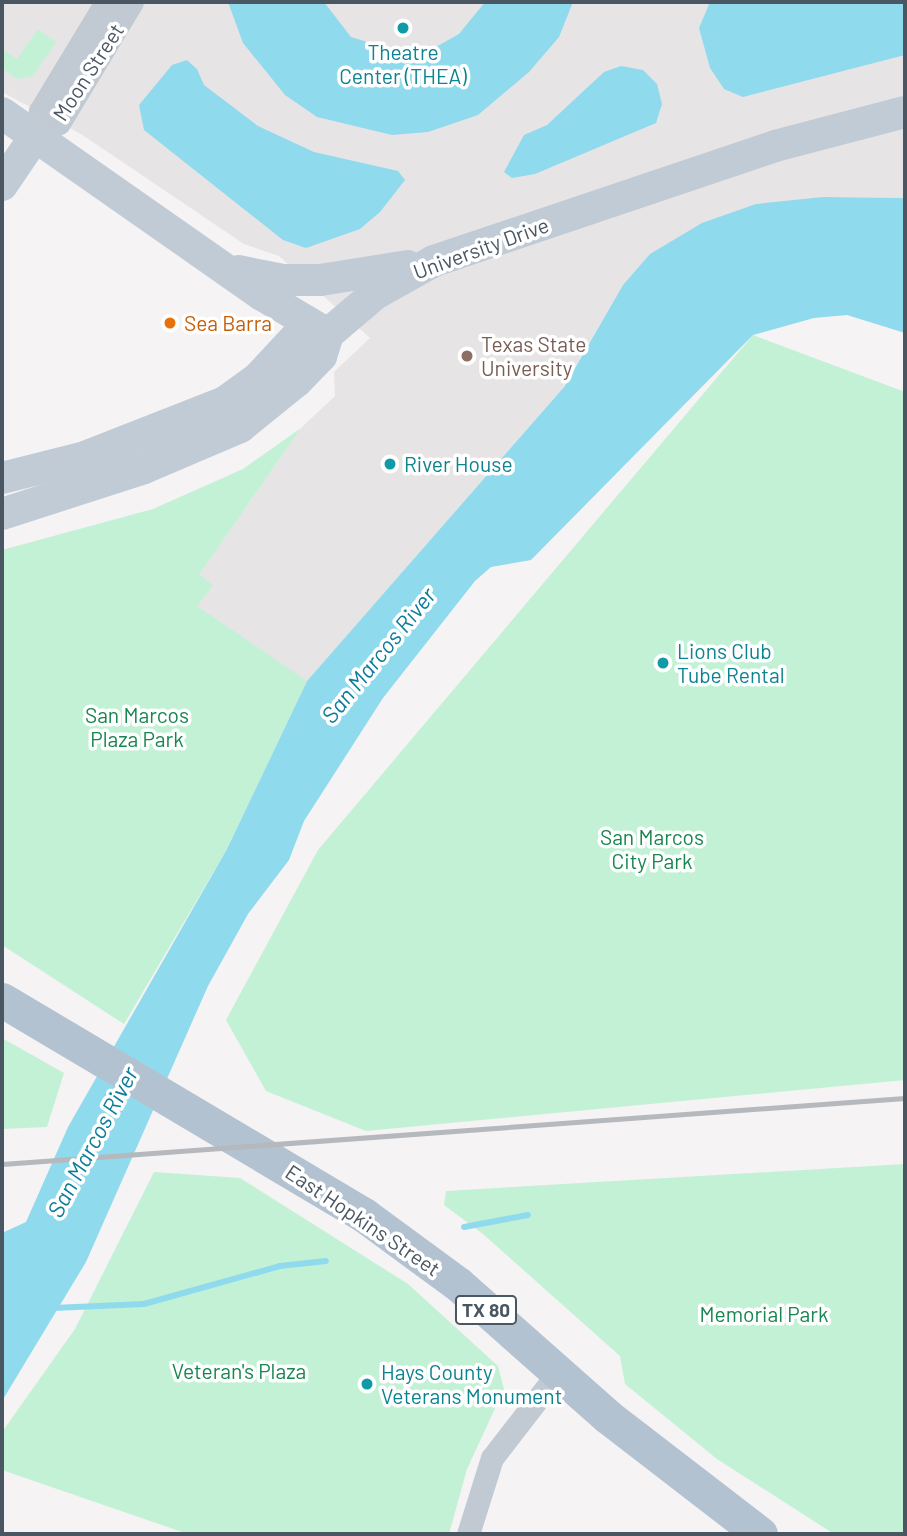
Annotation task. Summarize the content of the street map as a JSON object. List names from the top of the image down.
{
  "streets": {
    "main road": [
      "Moon Street",
      "University Drive",
      "East Hopkins Street",
      "TX 80"
    ]
  },
  "water": ["San Marcos River"],
  "parks": [
    "San Marcos Plaza Park",
    "San Marcos City Park",
    "Memorial Park",
    "Veteran's Plaza"
  ],
  "places": [
    "Theatre Center (THEA)",
    "Sea Barra",
    "Texas State University",
    "River House",
    "Lions Club Tube Rental",
    "Hays County Veterans Monument"
  ]
}
